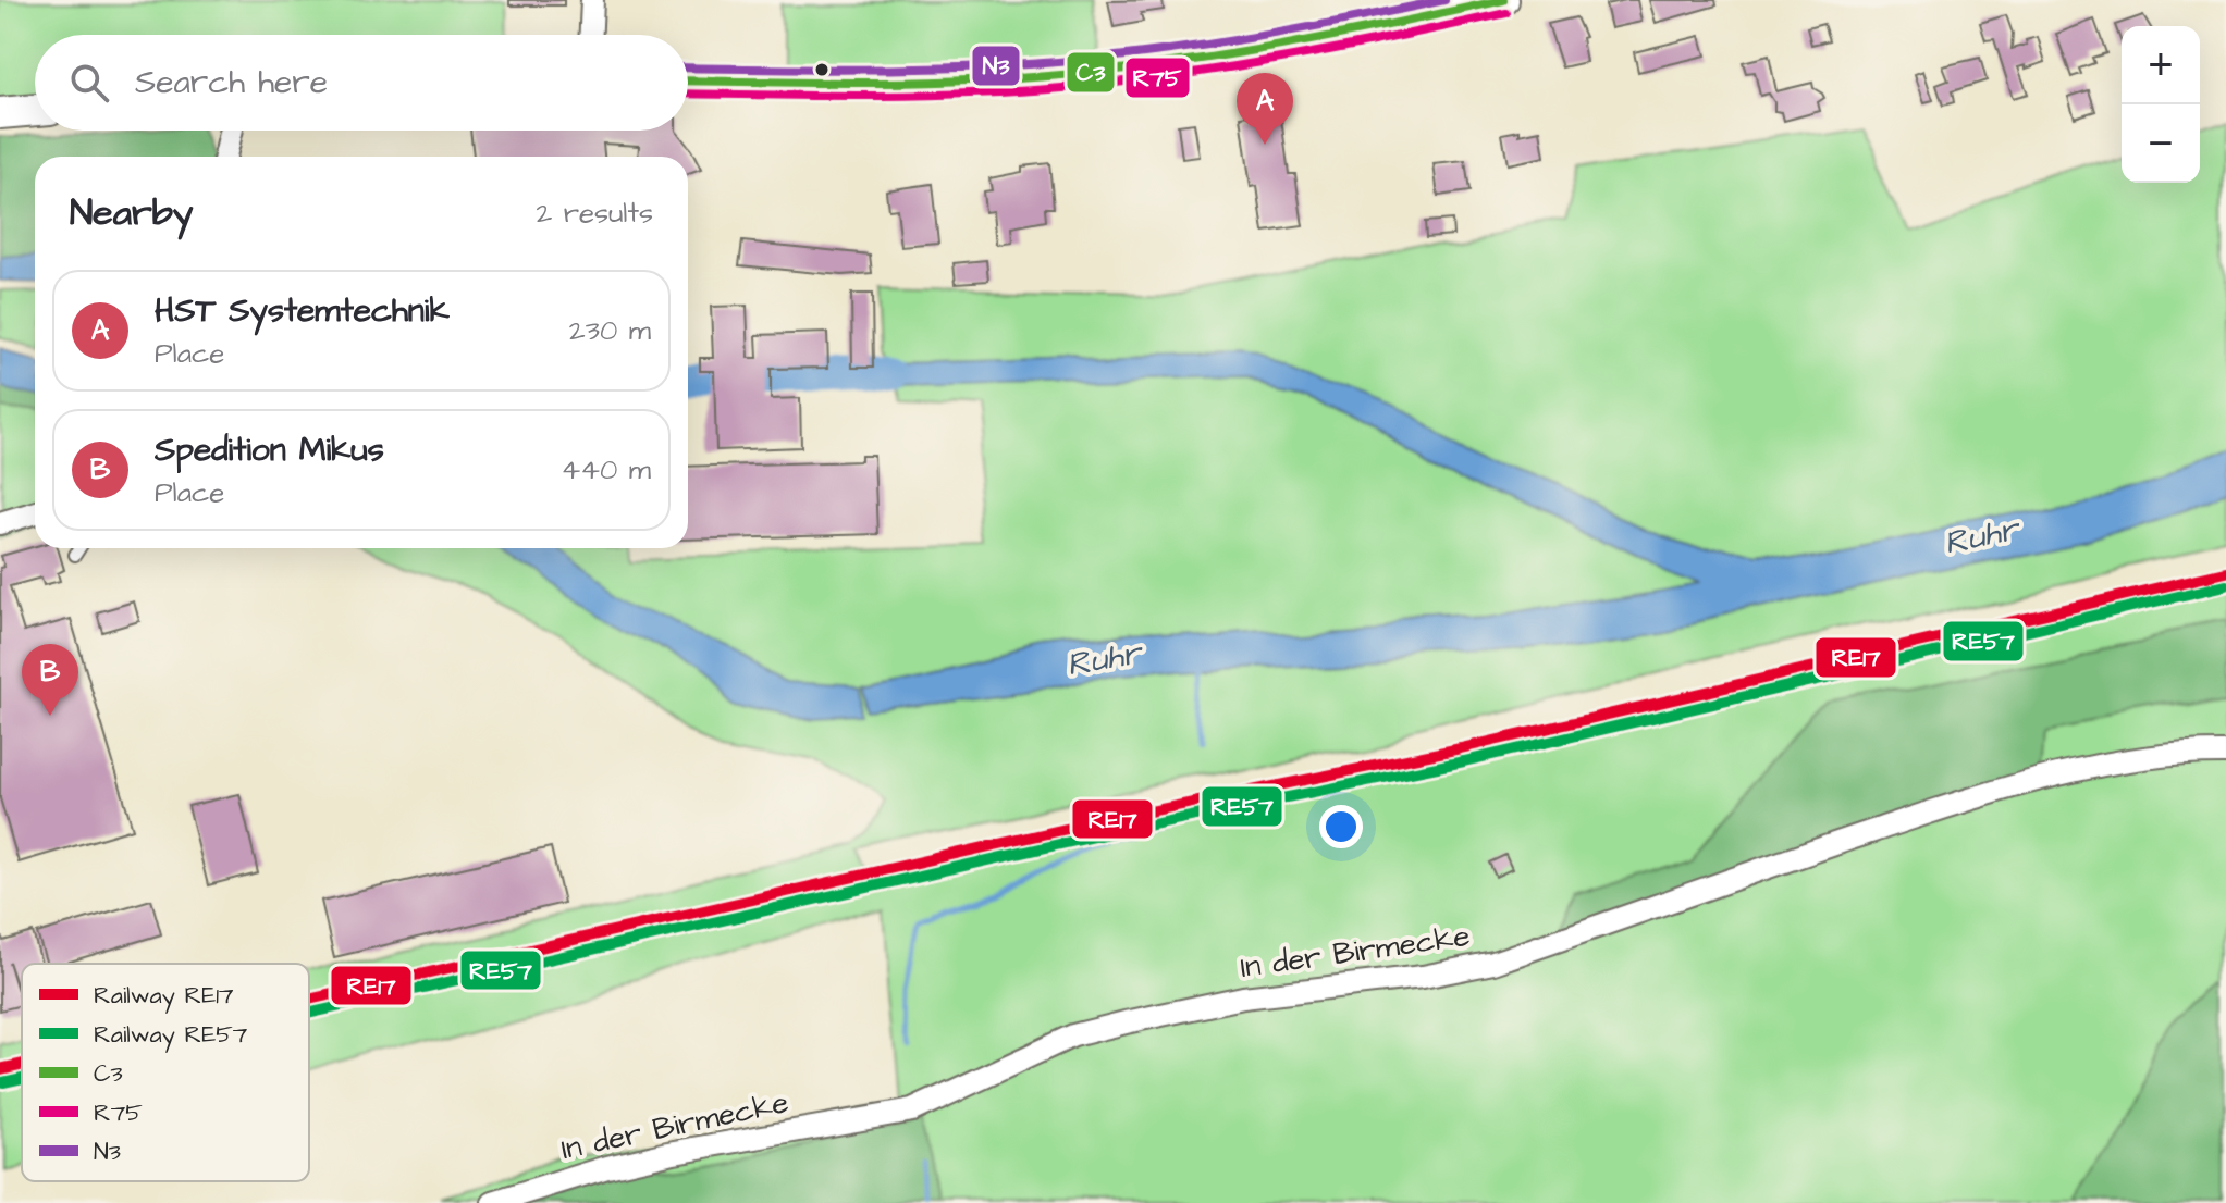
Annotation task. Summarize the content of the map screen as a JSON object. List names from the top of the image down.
{
  "streets": {
    "street": ["In der Birmecke"]
  },
  "water": ["Ruhr"],
  "lines": [
    "transit line C3",
    "transit line N3",
    "transit line R75",
    "rail line RE17",
    "rail line RE57"
  ],
  "legend": [
    "Railway RE17",
    "Railway RE57",
    "C3",
    "R75",
    "N3"
  ],
  "page": {
    "map_buttons": ["+", "−"],
    "search": "Search here",
    "pins": ["A", "B"],
    "heading": ["Nearby", "2 results"],
    "list": [
      {
        "mark": "A",
        "name": "HST Systemtechnik",
        "note": "Place",
        "value": "230 m"
      },
      {
        "mark": "B",
        "name": "Spedition Mikus",
        "note": "Place",
        "value": "440 m"
      }
    ]
  }
}
